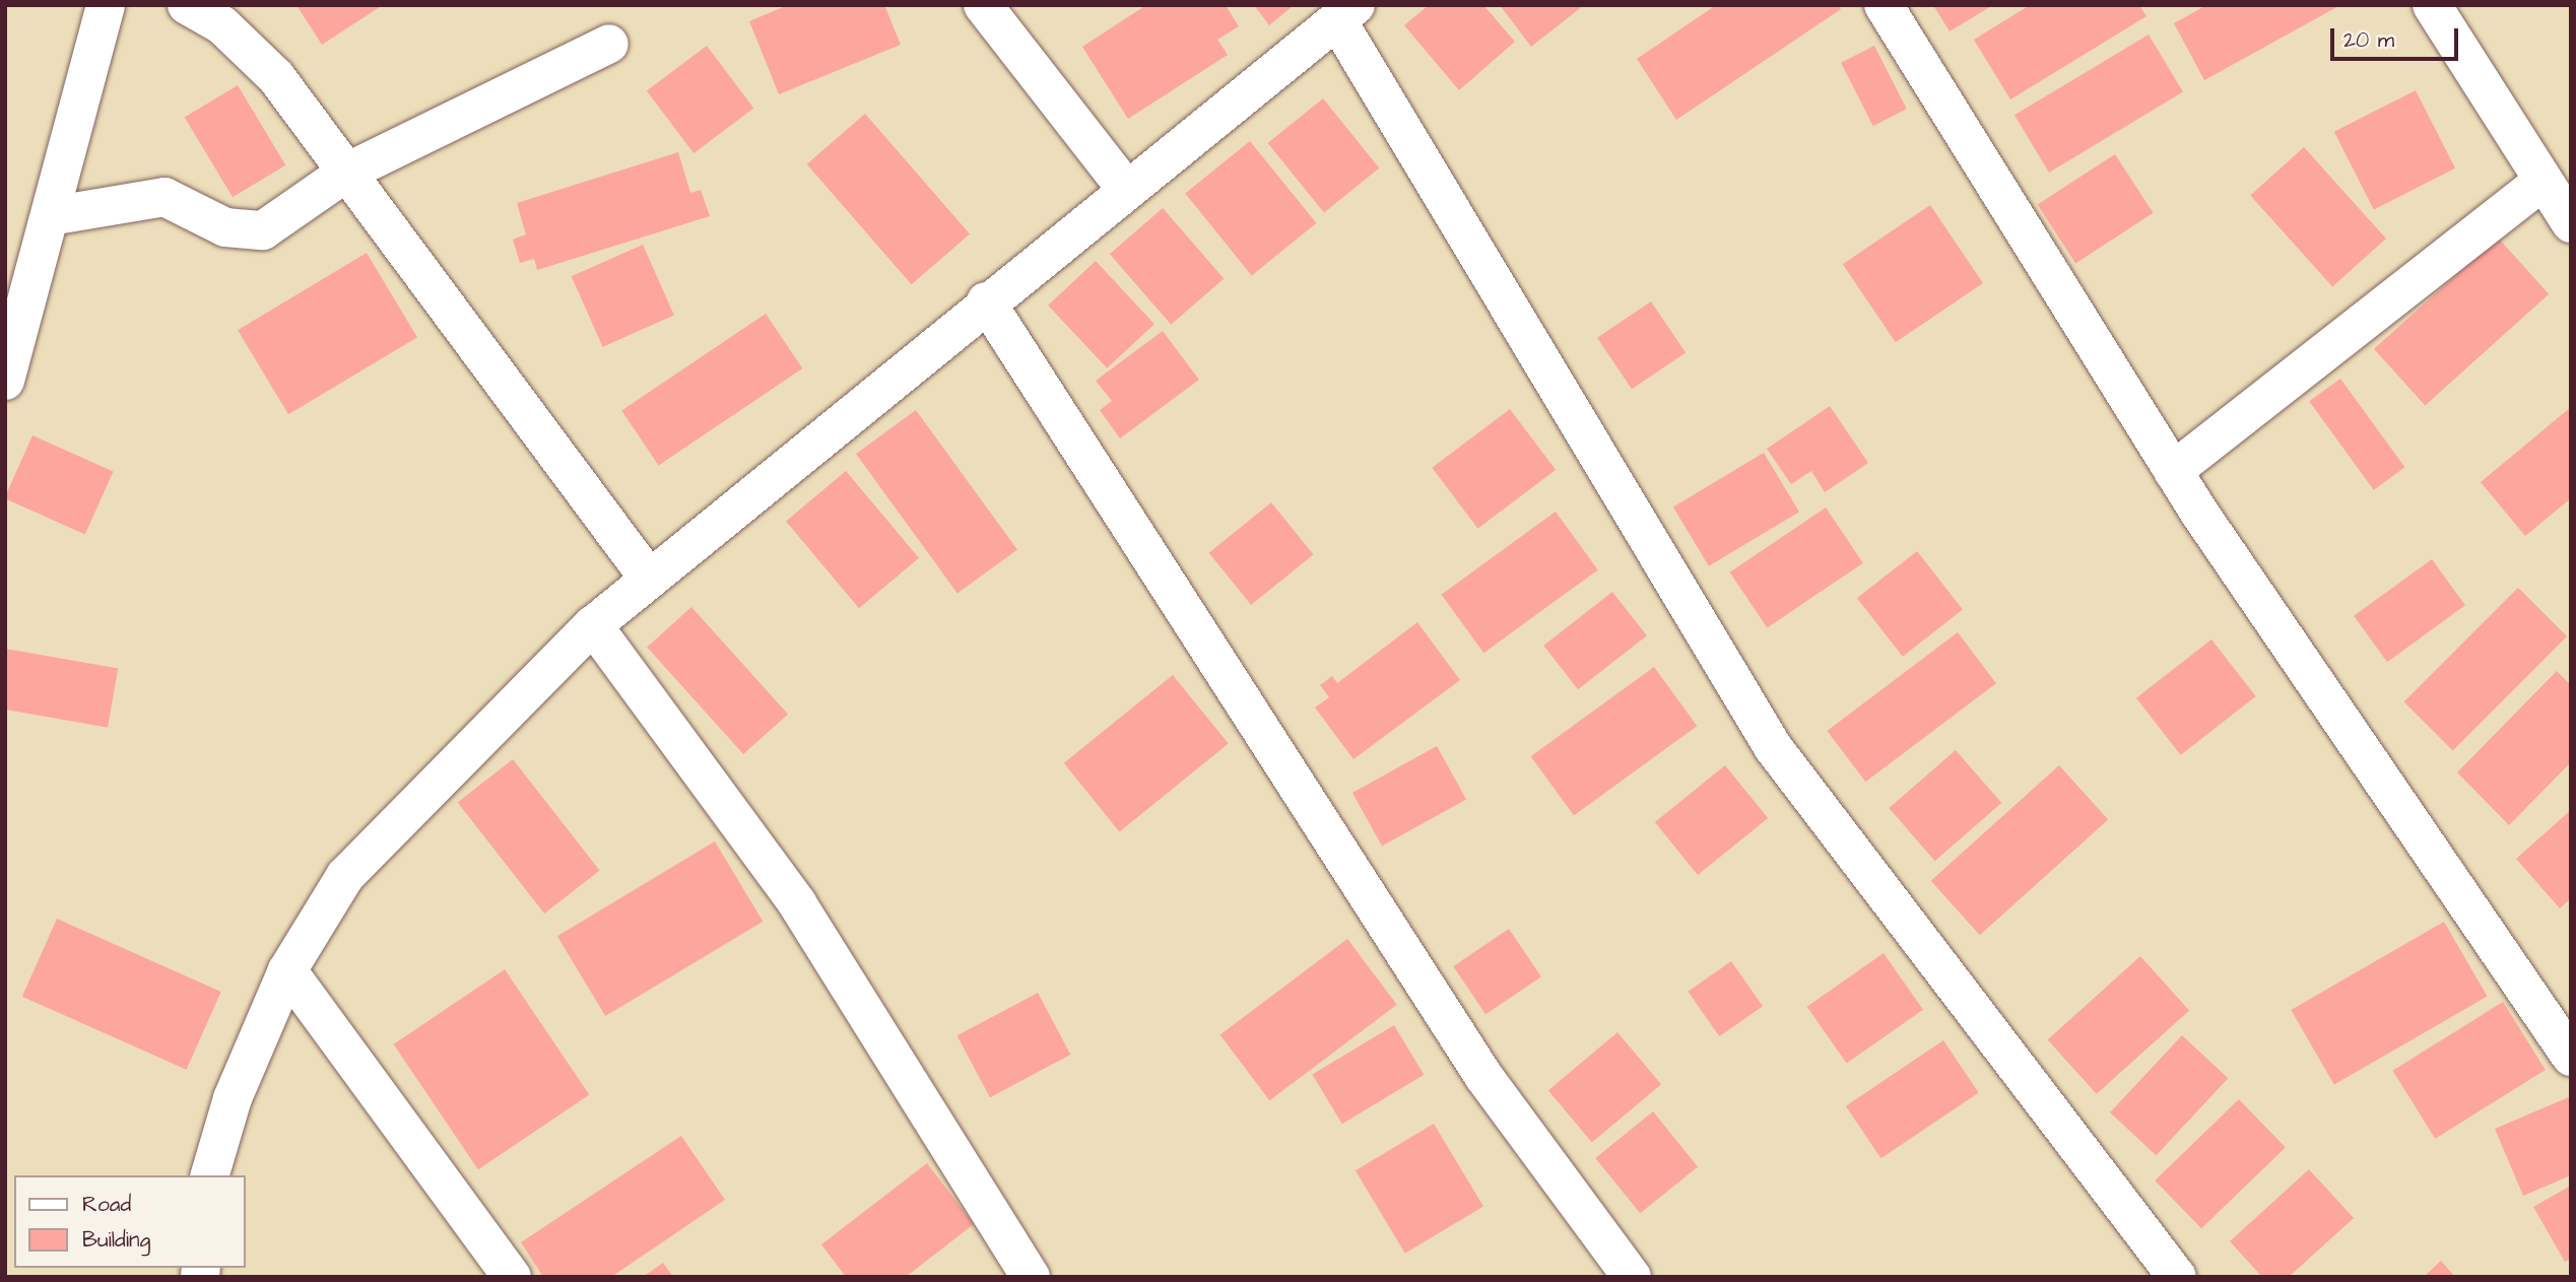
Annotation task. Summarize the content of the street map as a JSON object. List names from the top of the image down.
{
  "legend": ["Road", "Building"],
  "scale_bar": "20 m"
}
